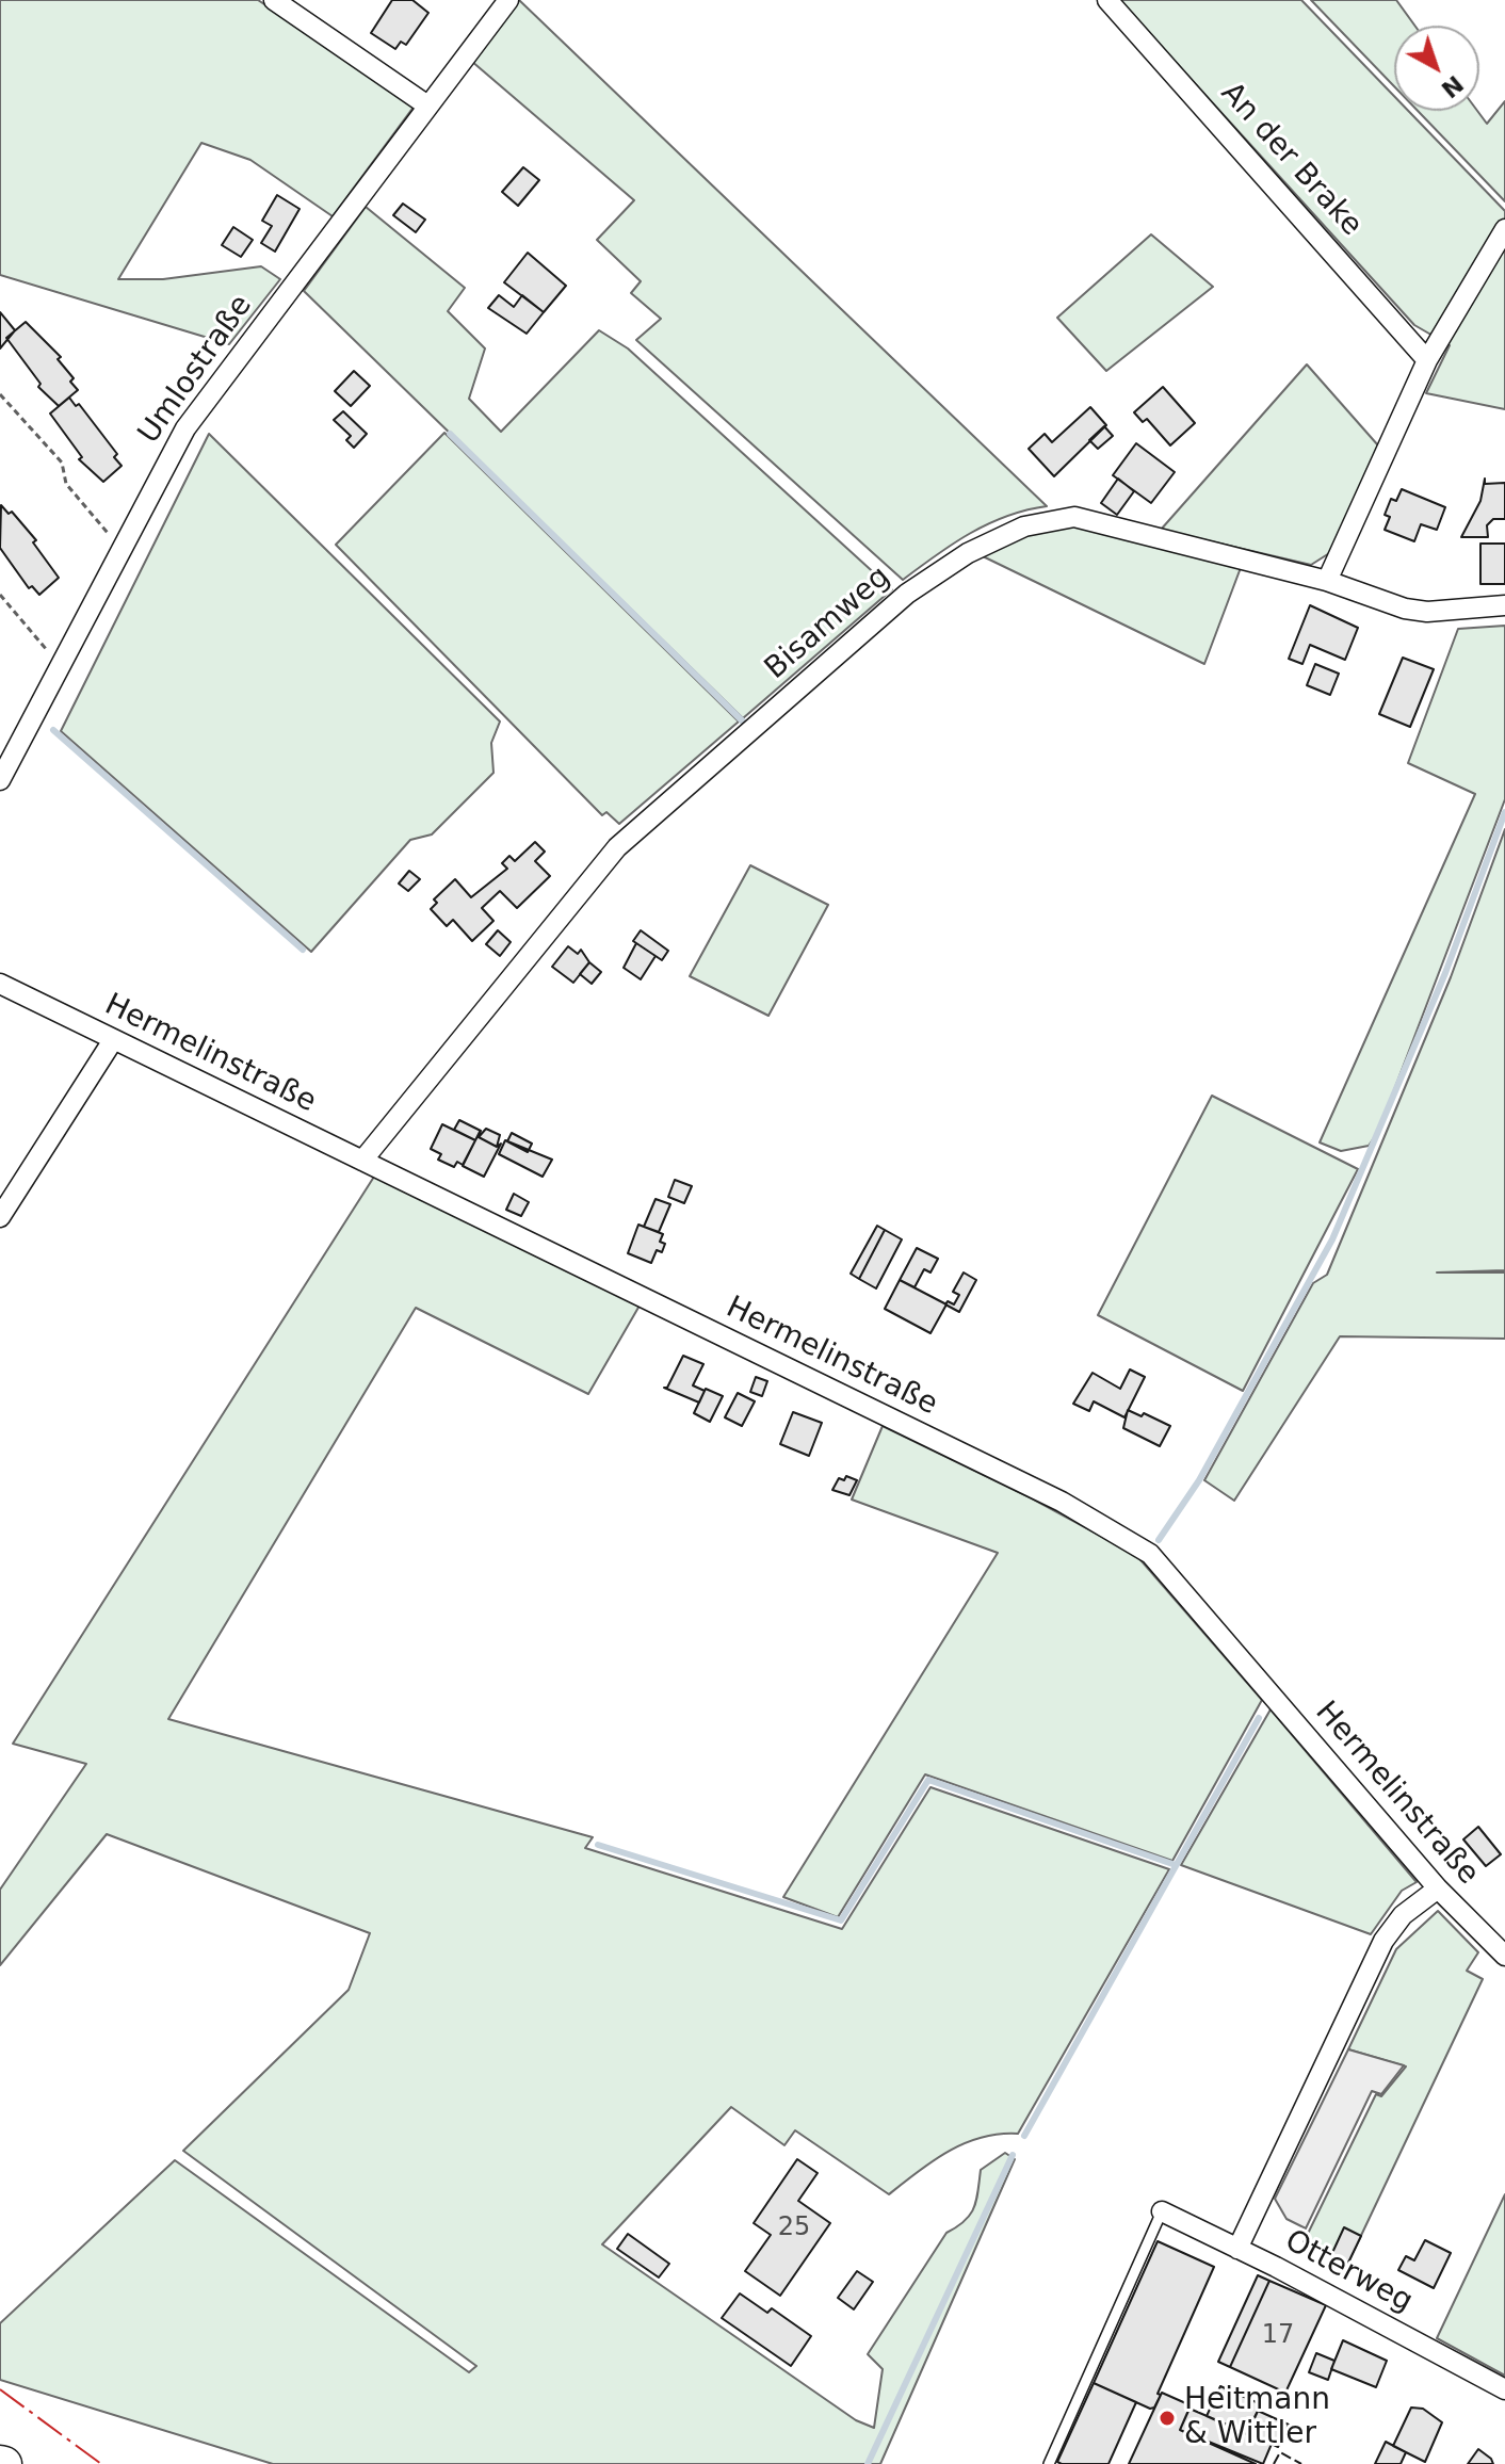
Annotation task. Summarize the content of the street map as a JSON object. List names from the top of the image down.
{
  "streets": {
    "street": [
      "An der Brake",
      "Umlostraße",
      "Bisamweg",
      "Hermelinstraße",
      "Otterweg"
    ]
  },
  "crossings": [
    ["Bisamweg", "Hermelinstraße"]
  ],
  "places": ["Heitmann & Wittler"],
  "house_numbers": ["25", "17"],
  "north": "bottom right"
}
